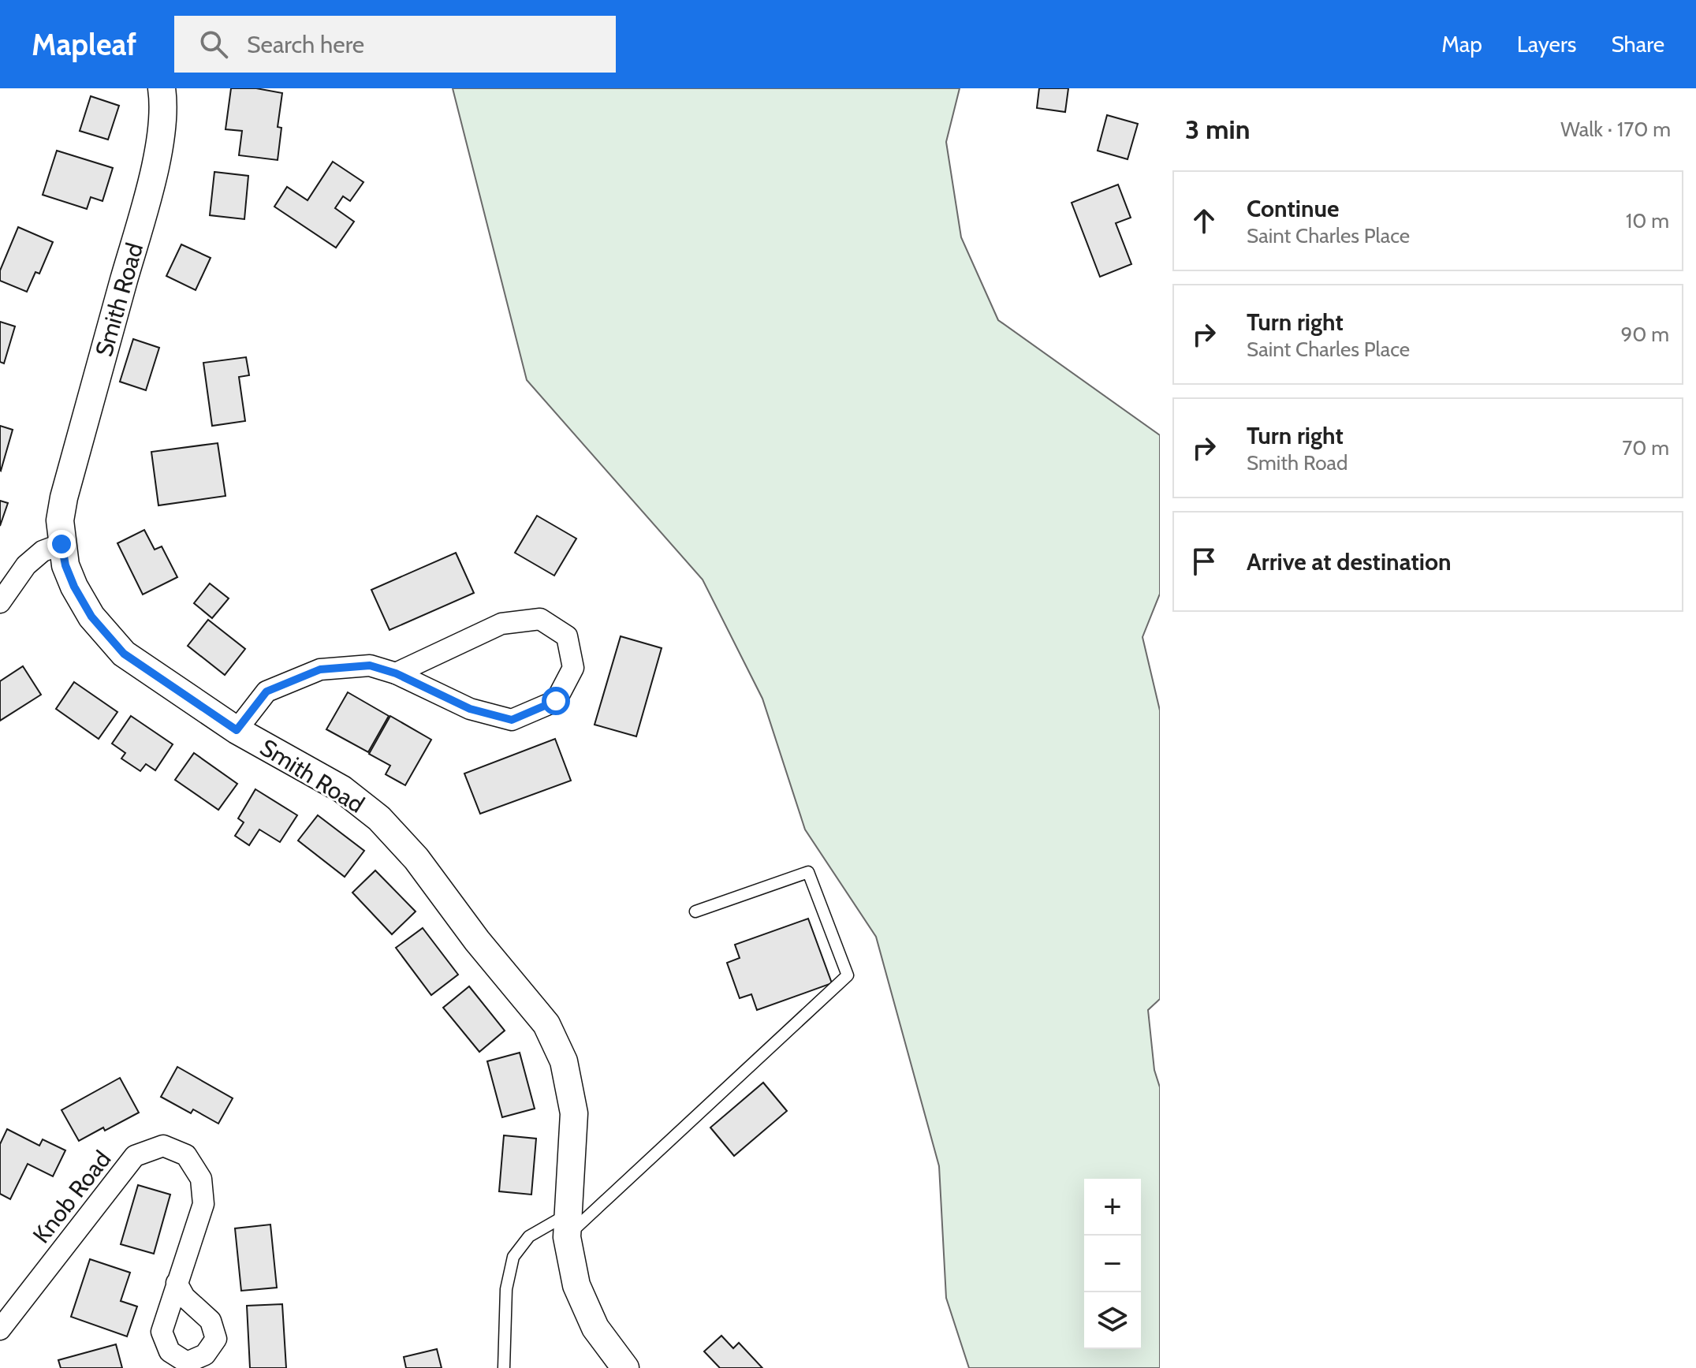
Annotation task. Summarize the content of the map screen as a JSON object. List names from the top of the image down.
{
  "streets": {
    "street": ["Smith Road", "Knob Road"]
  },
  "page": {
    "header": "Mapleaf",
    "search": "Search here",
    "nav": ["Map", "Layers", "Share"],
    "heading": ["3 min", "Walk · 170 m"],
    "list": [
      ["Continue", "Saint Charles Place", "10 m"],
      ["Turn right", "Saint Charles Place", "90 m"],
      ["Turn right", "Smith Road", "70 m"],
      "Arrive at destination"
    ],
    "map_buttons": ["+", "−"]
  }
}
